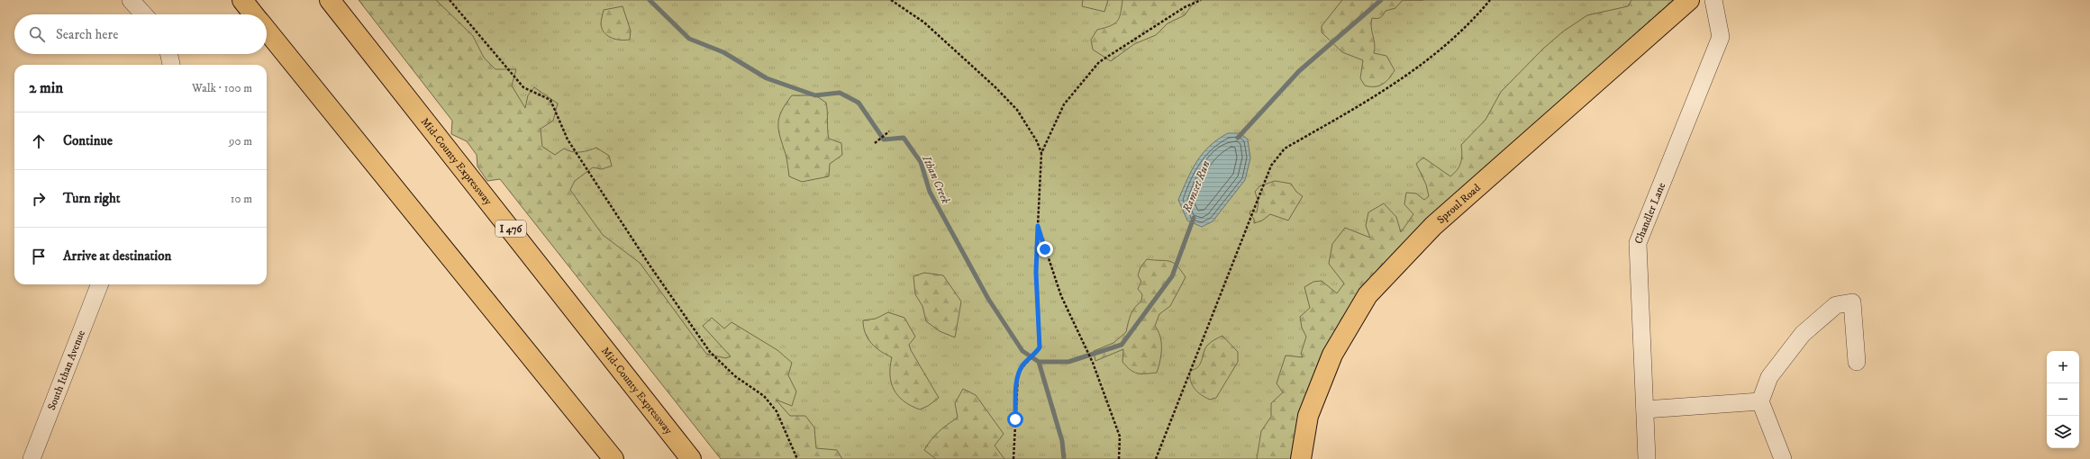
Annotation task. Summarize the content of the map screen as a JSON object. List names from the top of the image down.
{
  "streets": {
    "main road": ["Mid-County Expressway", "Sproul Road", "I 476"],
    "street": ["Chandler Lane", "South Ithan Avenue"]
  },
  "water": ["Ithan Creek", "Ramset Run"],
  "page": {
    "search": "Search here",
    "heading": ["2 min", "Walk · 100 m"],
    "list": [
      ["Continue", "90 m"],
      ["Turn right", "10 m"],
      "Arrive at destination"
    ],
    "map_buttons": ["+", "−"]
  }
}
